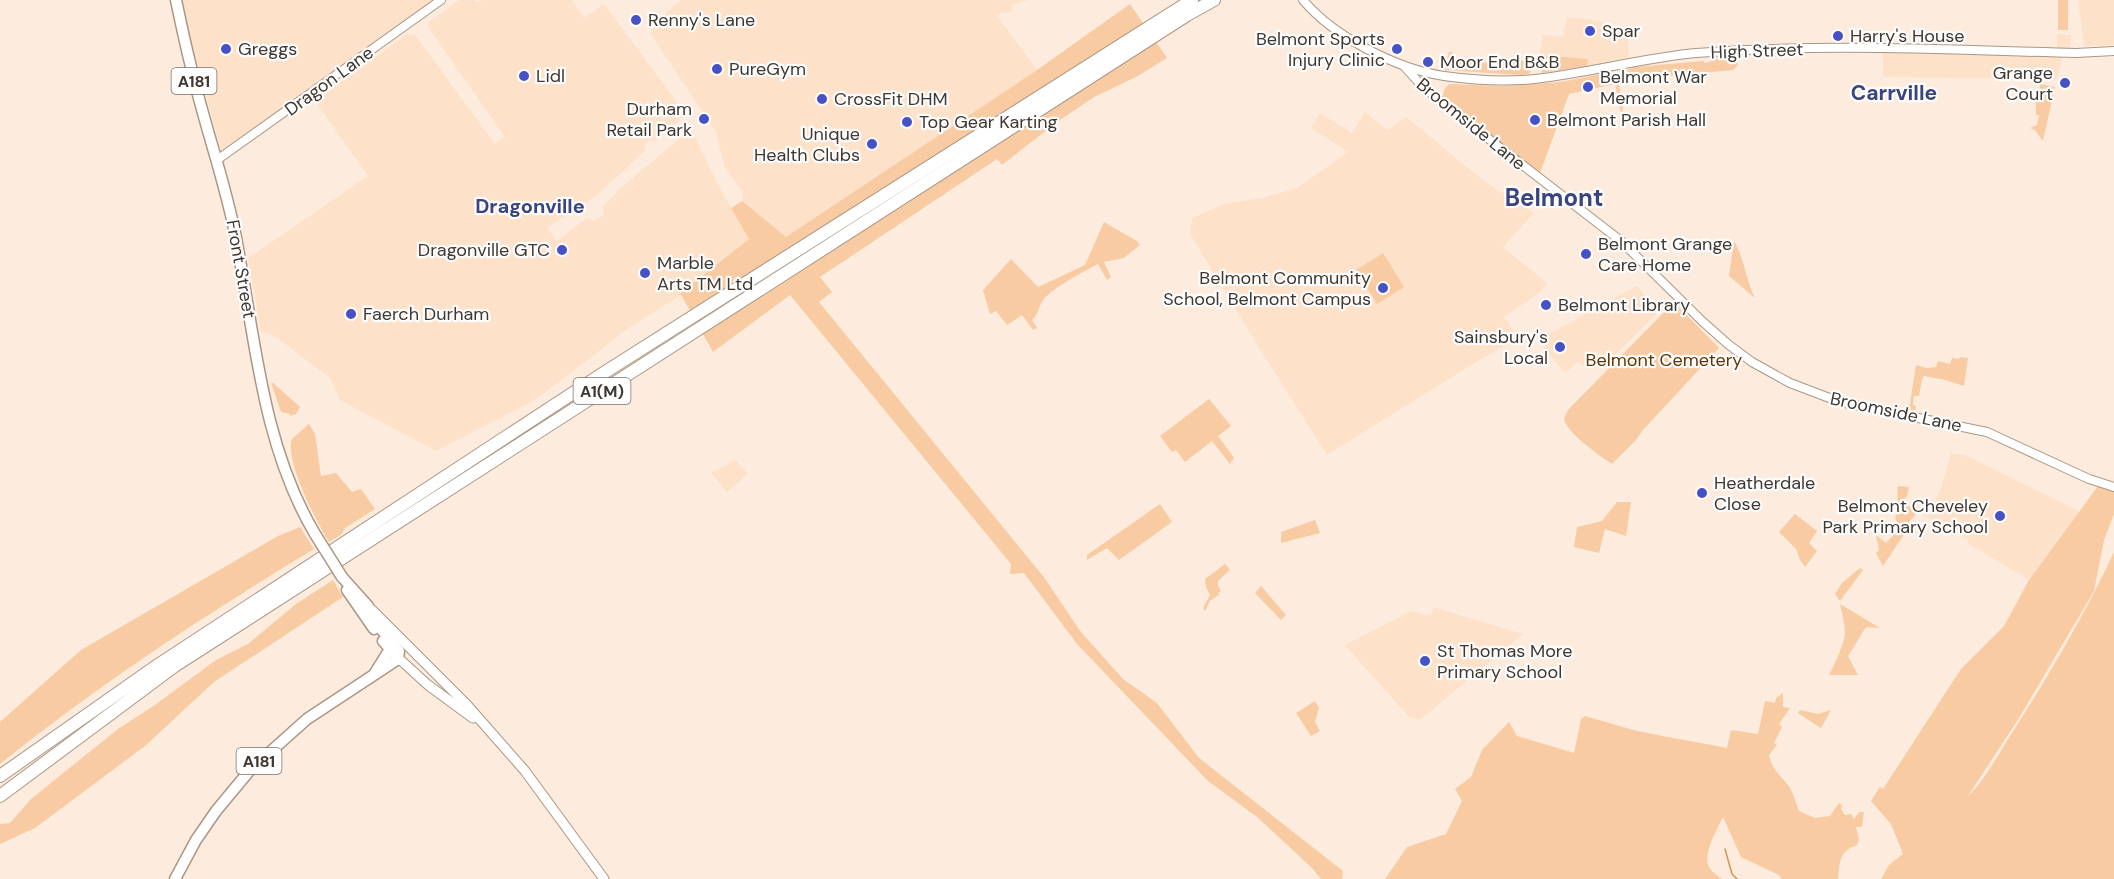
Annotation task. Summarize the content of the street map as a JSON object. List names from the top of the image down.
{
  "streets": {
    "highway": ["A1(M)"],
    "main road": ["A181", "Front Street"],
    "street": ["High Street", "Dragon Lane", "Broomside Lane"]
  },
  "crossings": [
    ["High Street", "Broomside Lane"],
    ["A181", "Front Street"],
    ["Dragon Lane", "Front Street"]
  ],
  "districts": ["Carrville", "Belmont", "Dragonville"],
  "parks": ["Belmont Cemetery"],
  "places": [
    "Renny's Lane",
    "Spar",
    "Harry's House",
    "Greggs",
    "Belmont Sports Injury Clinic",
    "Moor End B&B",
    "PureGym",
    "Lidl",
    "Grange Court",
    "Belmont War Memorial",
    "CrossFit DHM",
    "Durham Retail Park",
    "Belmont Parish Hall",
    "Top Gear Karting",
    "Unique Health Clubs",
    "Dragonville GTC",
    "Belmont Grange Care Home",
    "Marble Arts TM Ltd",
    "Belmont Community School, Belmont Campus",
    "Belmont Library",
    "Faerch Durham",
    "Sainsbury's Local",
    "Heatherdale Close",
    "Belmont Cheveley Park Primary School",
    "St Thomas More Primary School"
  ]
}
